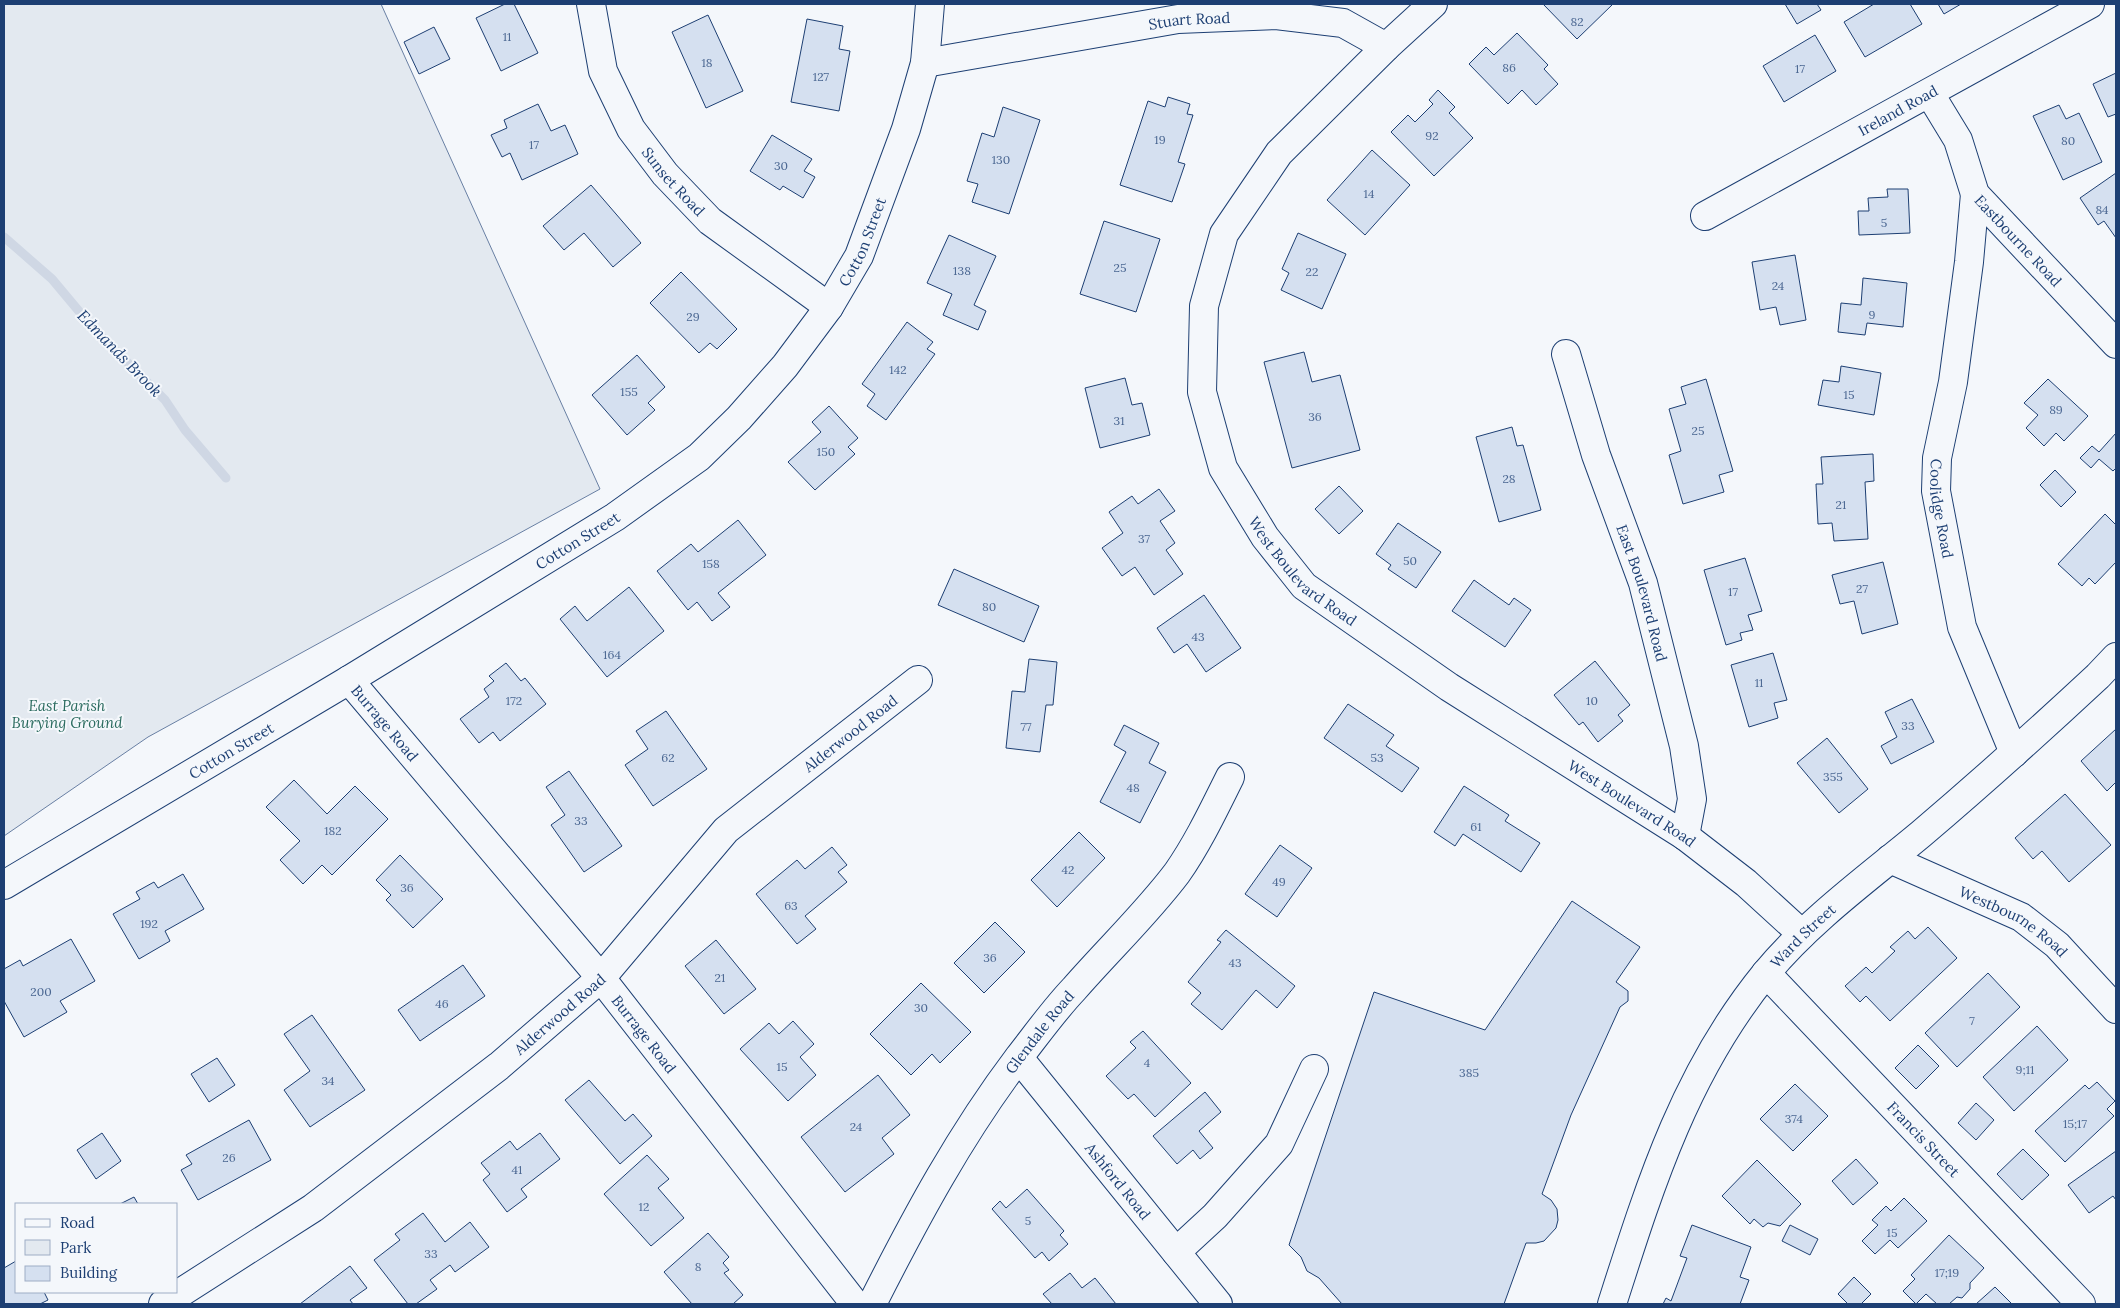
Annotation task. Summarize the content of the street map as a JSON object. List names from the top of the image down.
{
  "streets": {
    "street": [
      "Stuart Road",
      "Ireland Road",
      "Sunset Road",
      "Eastbourne Road",
      "Cotton Street",
      "Coolidge Road",
      "West Boulevard Road",
      "East Boulevard Road",
      "Burrage Road",
      "Alderwood Road",
      "Westbourne Road",
      "Ward Street",
      "Glendale Road",
      "Francis Street",
      "Ashford Road"
    ]
  },
  "crossings": [
    ["Stuart Road", "Cotton Street"],
    ["Stuart Road", "West Boulevard Road"],
    ["Ireland Road", "Eastbourne Road"],
    ["Sunset Road", "Cotton Street"],
    ["Eastbourne Road", "Coolidge Road"],
    ["Cotton Street", "Burrage Road"],
    ["Coolidge Road", "Ward Street"],
    ["West Boulevard Road", "East Boulevard Road"],
    ["West Boulevard Road", "Ward Street"],
    ["Burrage Road", "Alderwood Road"],
    ["Westbourne Road", "Ward Street"],
    ["Ward Street", "Francis Street"],
    ["Glendale Road", "Ashford Road"]
  ],
  "water": ["Edmands Brook"],
  "parks": ["East Parish Burying Ground"],
  "house_numbers": [
    "82",
    "11",
    "18",
    "86",
    "17",
    "127",
    "92",
    "19",
    "80",
    "17",
    "130",
    "30",
    "14",
    "84",
    "5",
    "25",
    "138",
    "22",
    "24",
    "9",
    "29",
    "142",
    "155",
    "15",
    "89",
    "36",
    "31",
    "25",
    "150",
    "28",
    "21",
    "37",
    "50",
    "158",
    "27",
    "17",
    "80",
    "43",
    "164",
    "11",
    "172",
    "10",
    "33",
    "77",
    "62",
    "53",
    "355",
    "48",
    "33",
    "61",
    "182",
    "42",
    "49",
    "36",
    "63",
    "192",
    "36",
    "43",
    "21",
    "200",
    "46",
    "30",
    "7",
    "4",
    "15",
    "9;11",
    "385",
    "34",
    "374",
    "15;17",
    "24",
    "26",
    "41",
    "12",
    "5",
    "15",
    "33",
    "8",
    "17;19"
  ],
  "legend": ["Road", "Park", "Building"]
}
